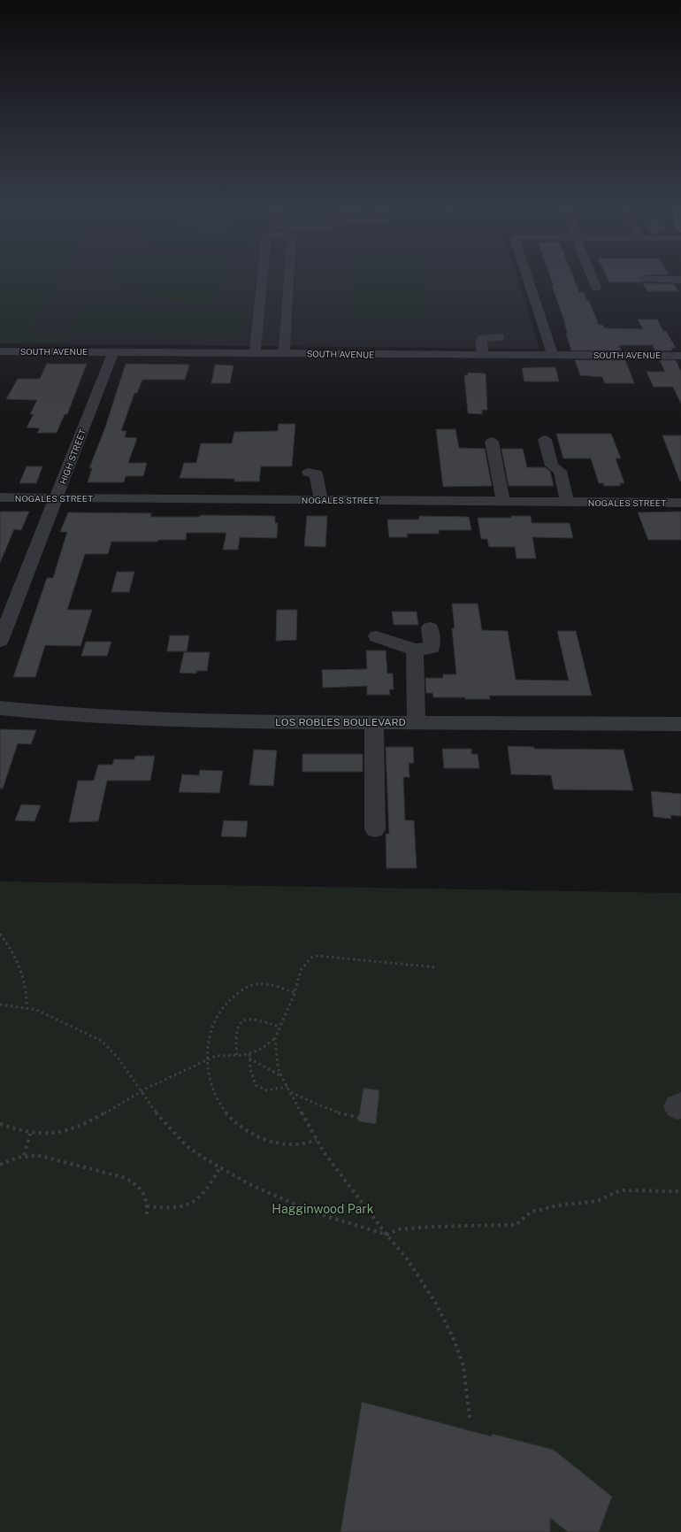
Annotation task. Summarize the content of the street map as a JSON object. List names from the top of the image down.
{
  "streets": {
    "street": [
      "SOUTH AVENUE",
      "HIGH STREET",
      "NOGALES STREET",
      "LOS ROBLES BOULEVARD"
    ]
  },
  "crossings": [
    ["SOUTH AVENUE", "HIGH STREET"],
    ["HIGH STREET", "NOGALES STREET"]
  ],
  "parks": ["Hagginwood Park"]
}
